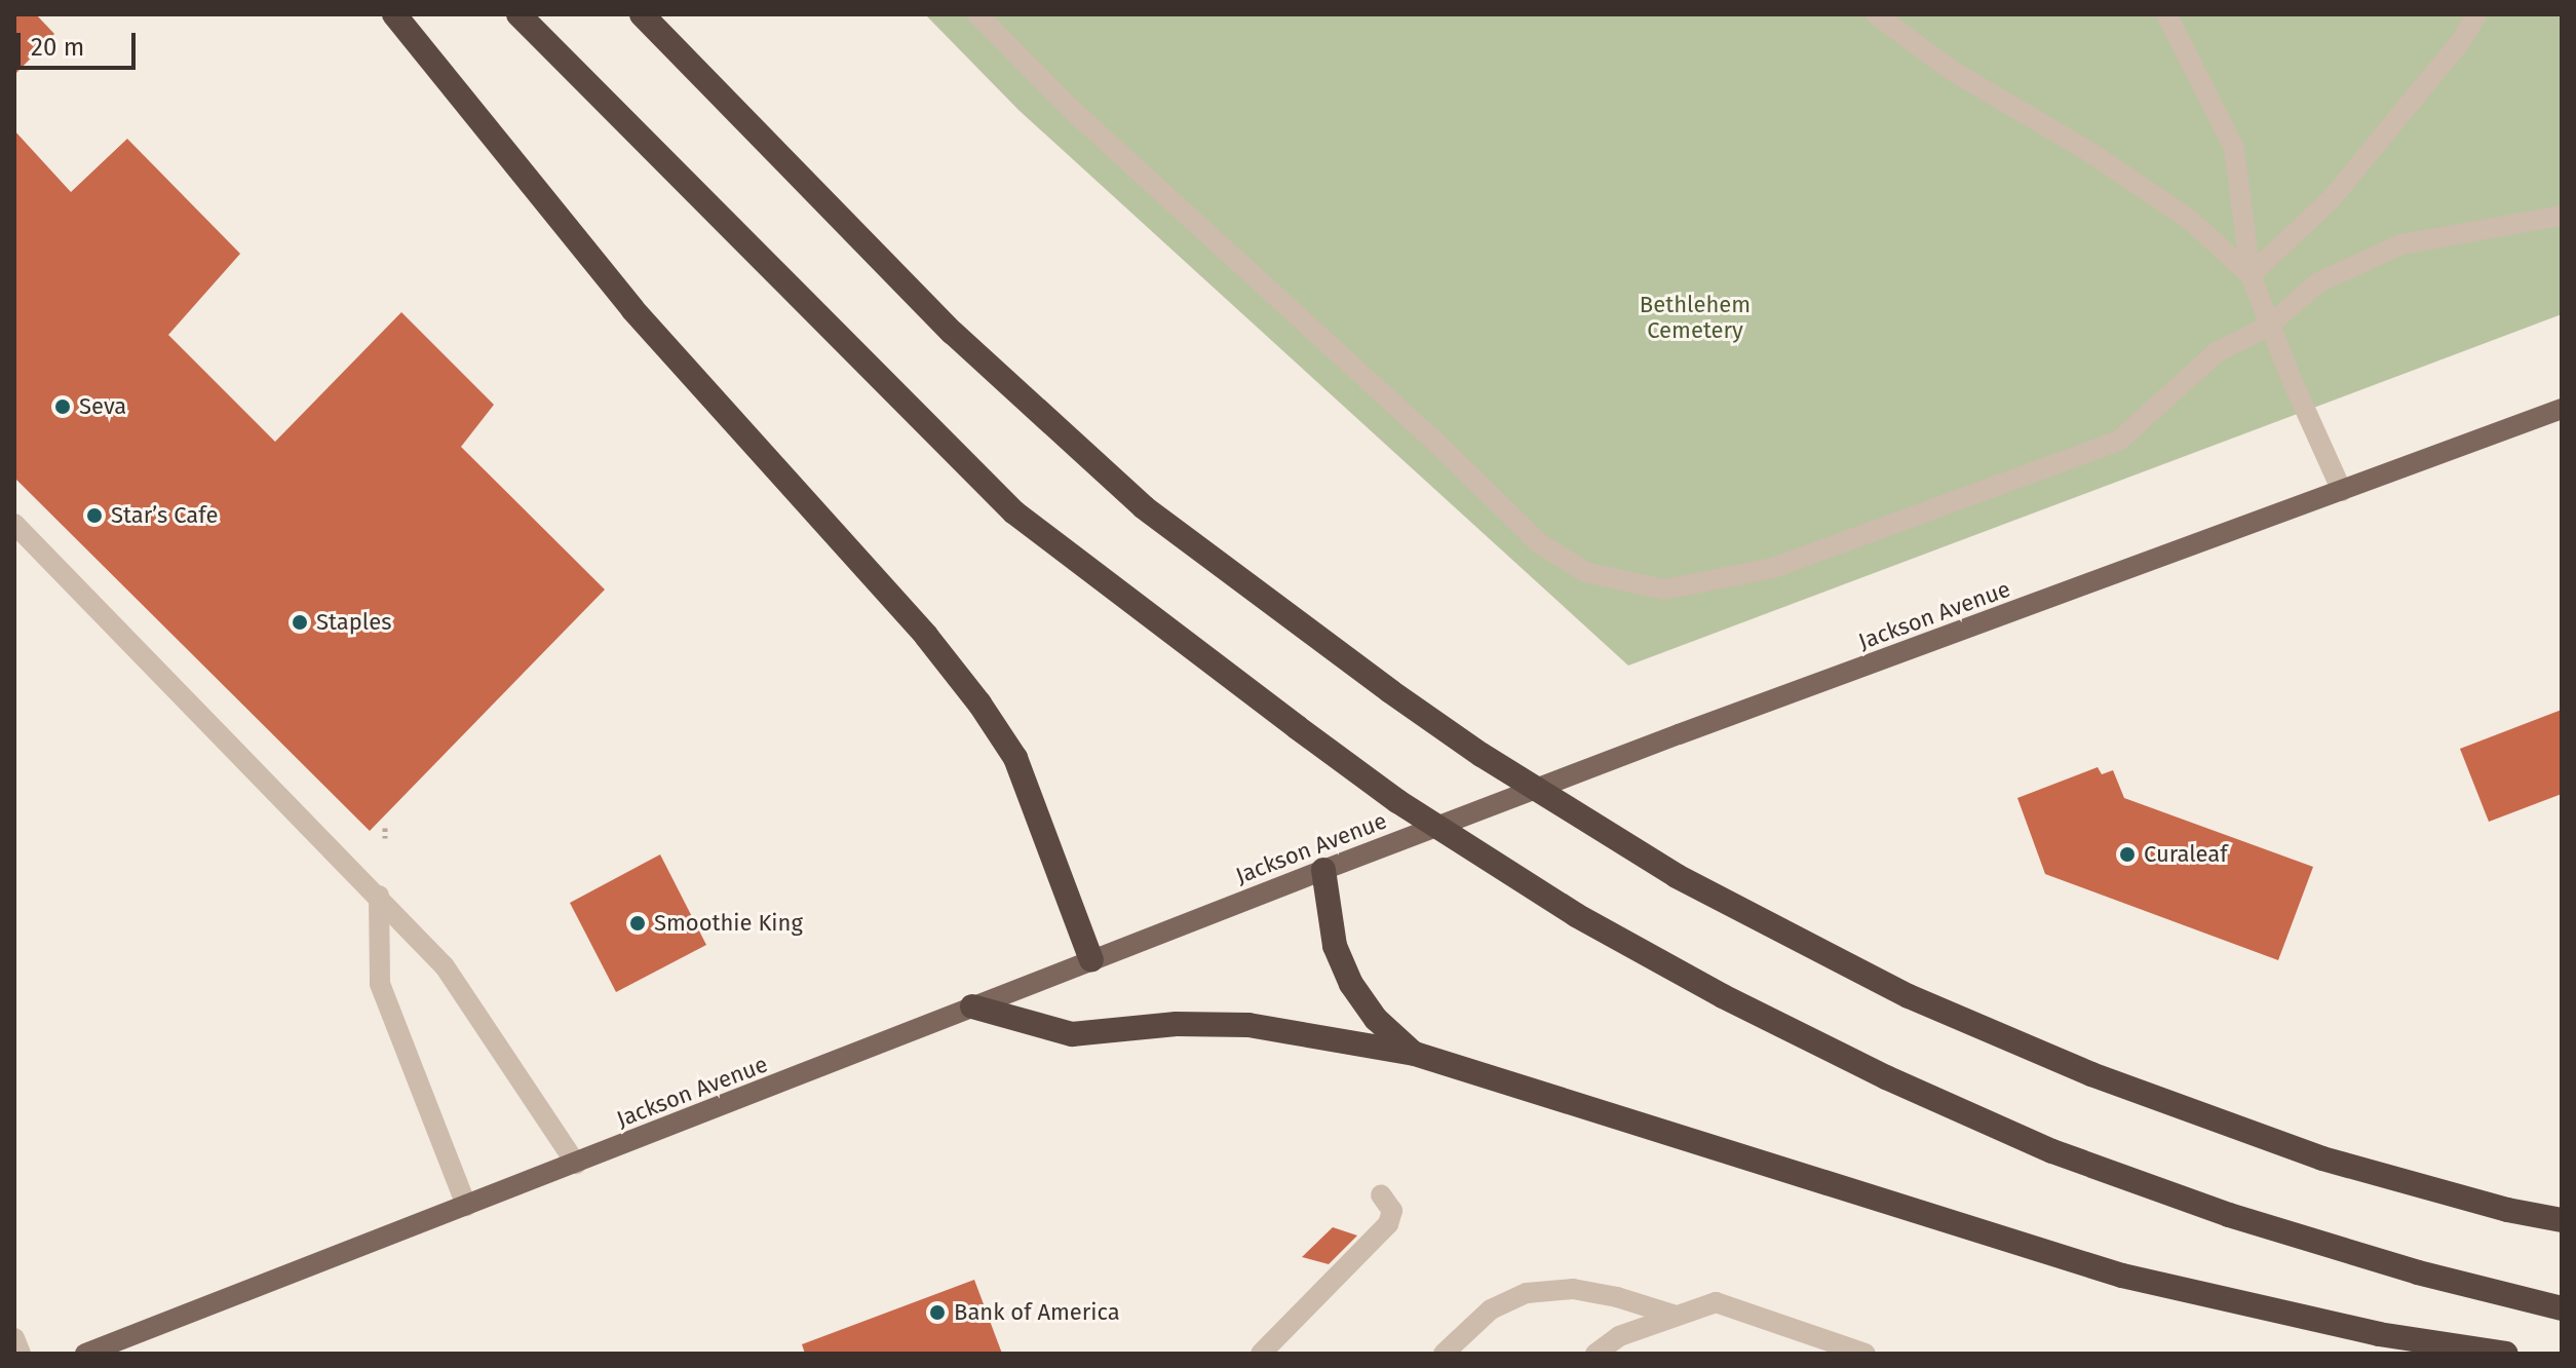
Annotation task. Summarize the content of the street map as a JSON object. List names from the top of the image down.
{
  "streets": {
    "main road": ["Jackson Avenue"]
  },
  "parks": ["Bethlehem Cemetery"],
  "places": [
    "Seva",
    "Star’s Cafe",
    "Staples",
    "Curaleaf",
    "Smoothie King",
    "Bank of America"
  ],
  "scale_bar": "20 m"
}
